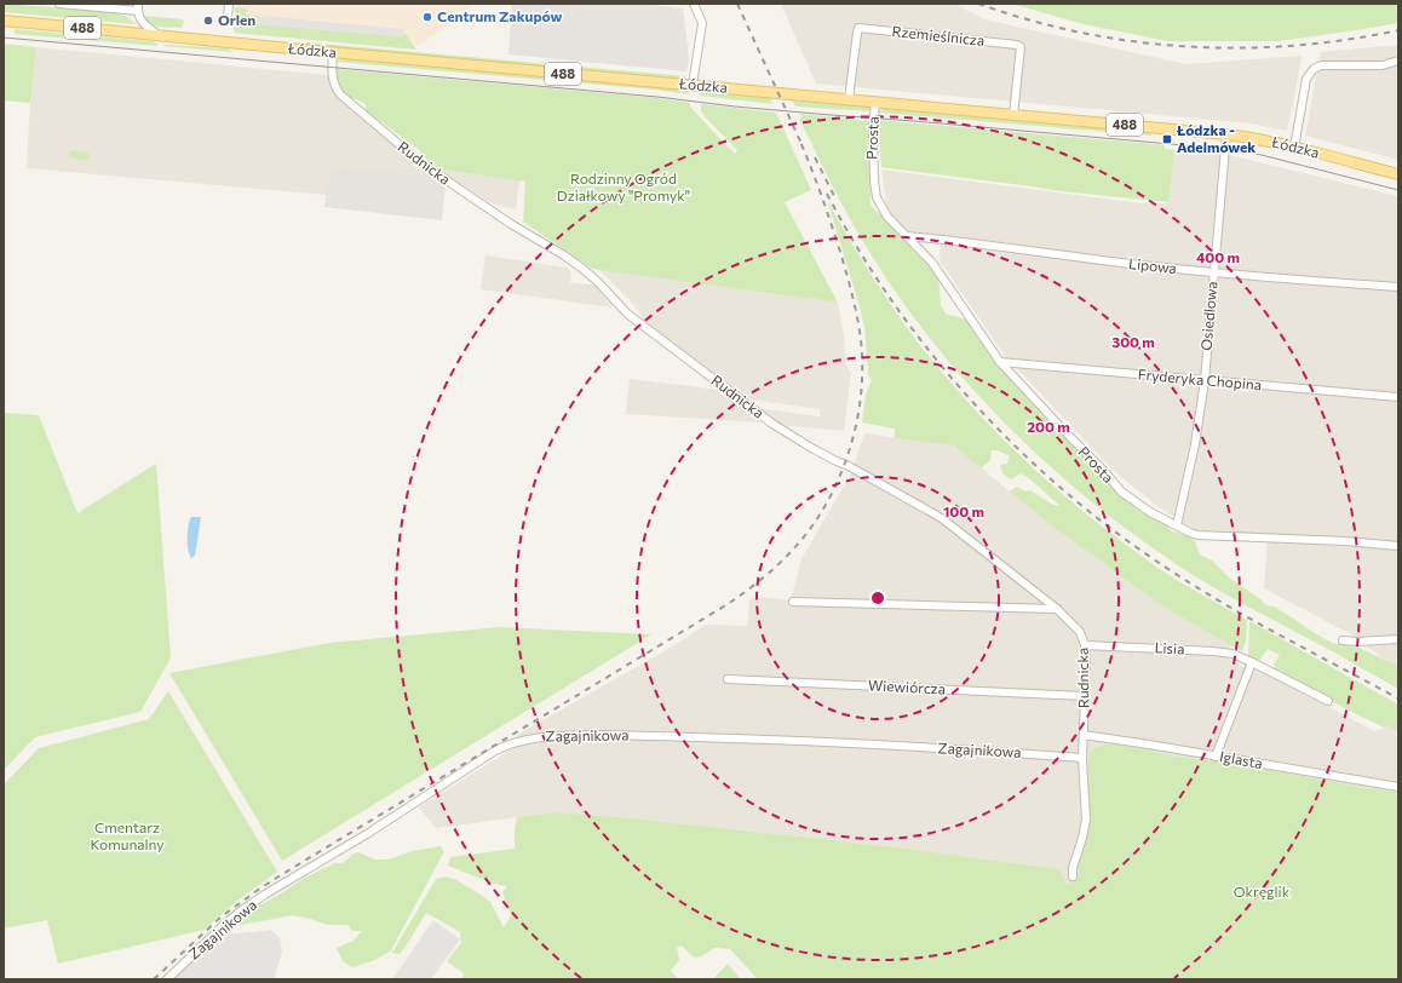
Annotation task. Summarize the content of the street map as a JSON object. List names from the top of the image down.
{
  "streets": {
    "main road": ["488", "Łódzka"],
    "street": [
      "Rzemieślnicza",
      "Prosta",
      "Rudnicka",
      "Lipowa",
      "Osiedlowa",
      "Fryderyka Chopina",
      "Lisia",
      "Wiewiórcza",
      "Zagajnikowa",
      "Iglasta"
    ]
  },
  "crossings": [
    ["Rzemieślnicza", "Łódzka"],
    ["Łódzka", "Prosta"],
    ["Łódzka", "Rudnicka"],
    ["Łódzka", "Osiedlowa"],
    ["Prosta", "Lipowa"],
    ["Prosta", "Osiedlowa"],
    ["Prosta", "Fryderyka Chopina"],
    ["Rudnicka", "Lisia"],
    ["Rudnicka", "Wiewiórcza"],
    ["Rudnicka", "Zagajnikowa"],
    ["Rudnicka", "Iglasta"],
    ["Lipowa", "Osiedlowa"],
    ["Osiedlowa", "Fryderyka Chopina"]
  ],
  "parks": ["Rodzinny Ogród Działkowy \"Promyk\"", "Cmentarz Komunalny", "Okręglik"],
  "places": {
    "other": ["Centrum Zakupów", "Orlen"],
    "transit": ["Łódzka - Adelmówek"]
  },
  "rings": [
    "400 m",
    "300 m",
    "200 m",
    "100 m"
  ]
}
